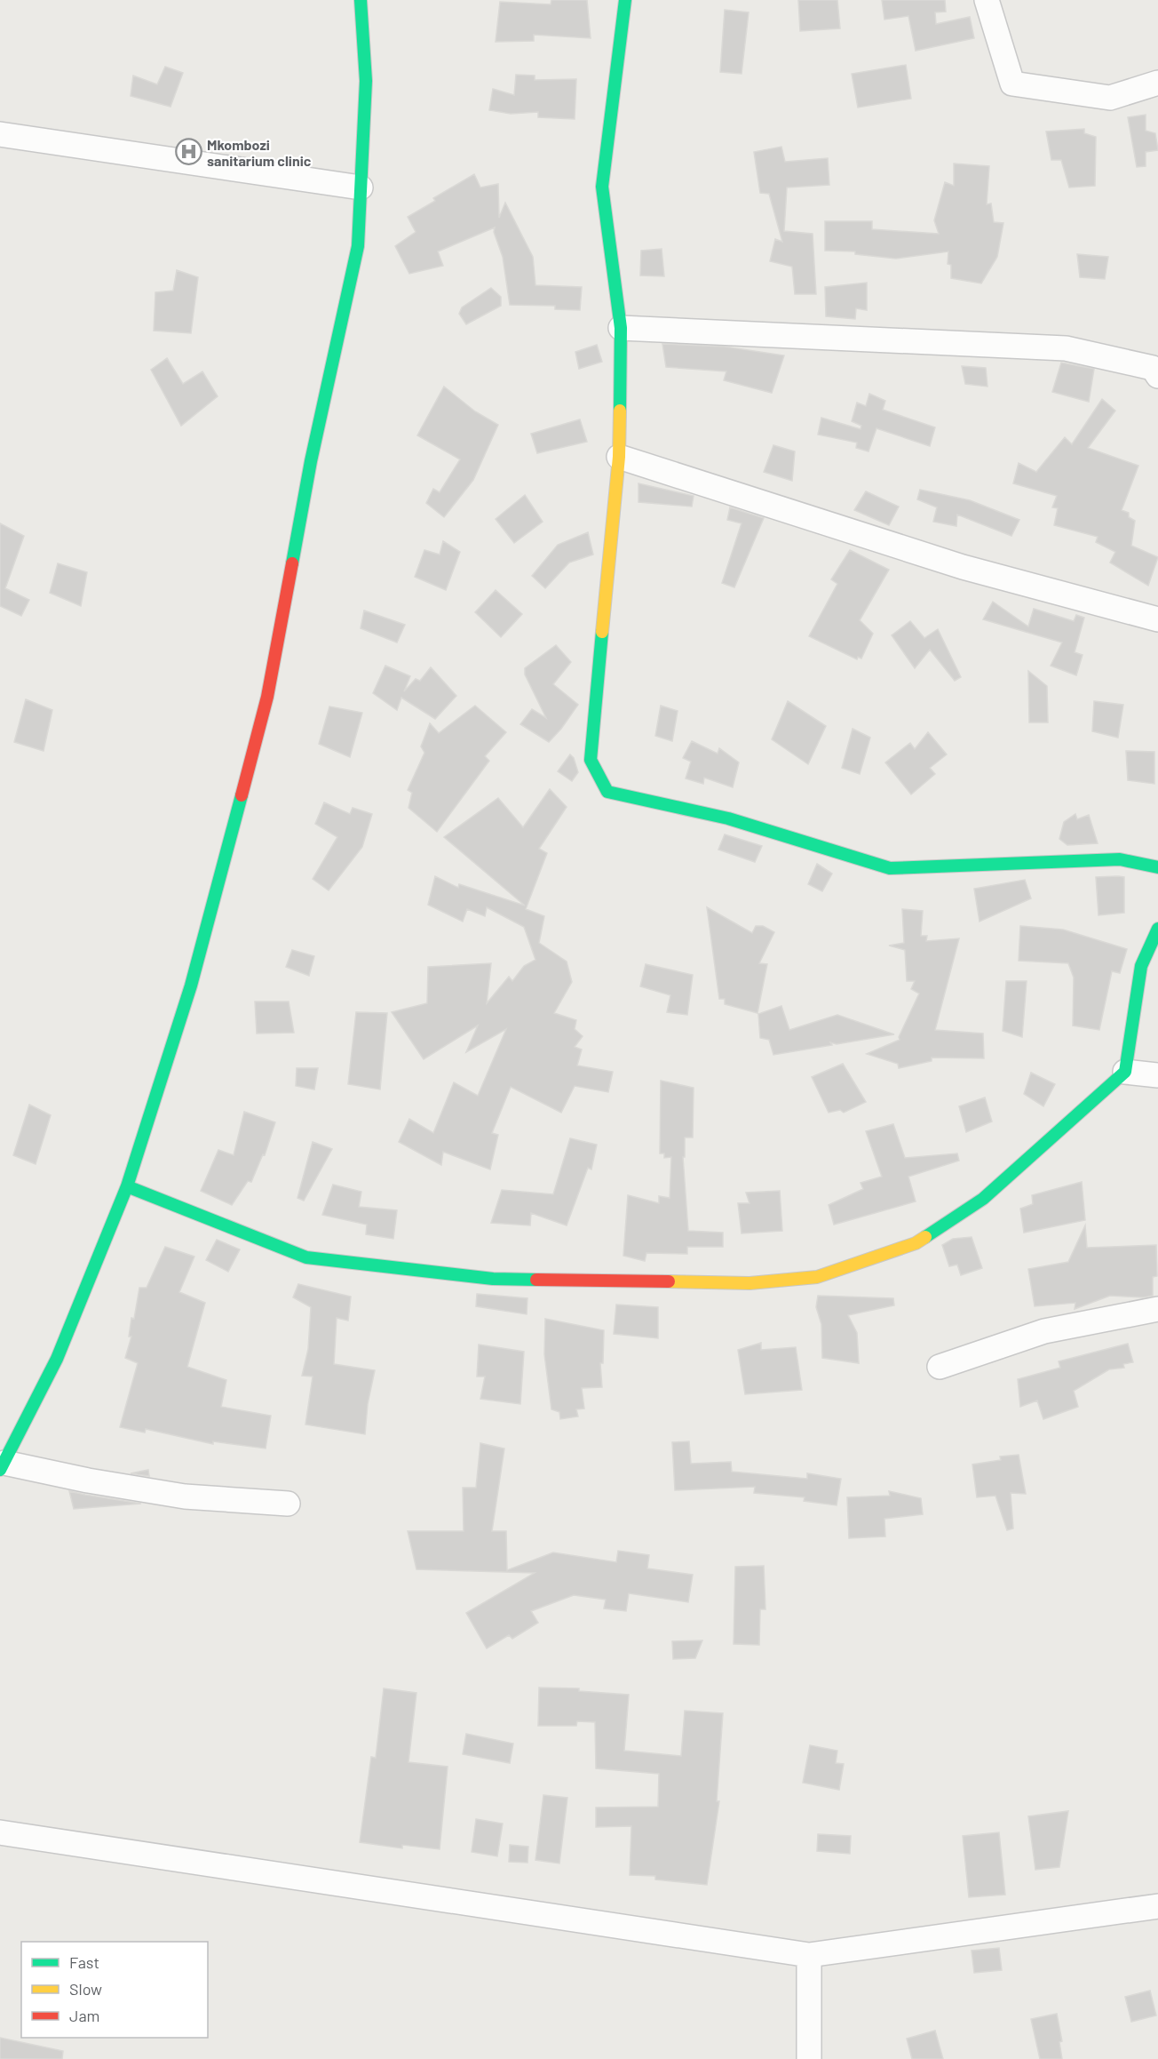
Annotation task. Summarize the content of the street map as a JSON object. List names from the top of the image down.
{
  "places": {
    "hospital": ["Mkombozi sanitarium clinic"]
  },
  "legend": ["Fast", "Slow", "Jam"]
}
